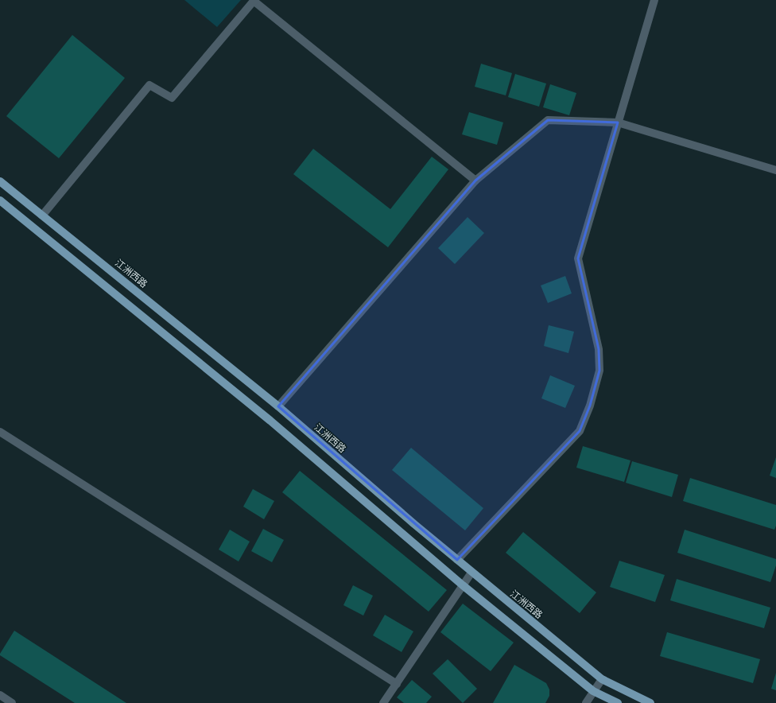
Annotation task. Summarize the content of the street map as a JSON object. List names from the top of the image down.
{
  "streets": {
    "main road": ["江洲西路"]
  }
}
